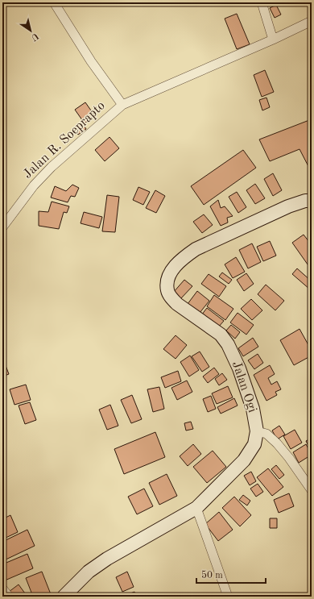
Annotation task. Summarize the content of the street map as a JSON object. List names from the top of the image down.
{
  "streets": {
    "street": ["Jalan R. Soeprapto", "Jalan Ogi"]
  },
  "scale_bar": "50 m",
  "north": "bottom right"
}
